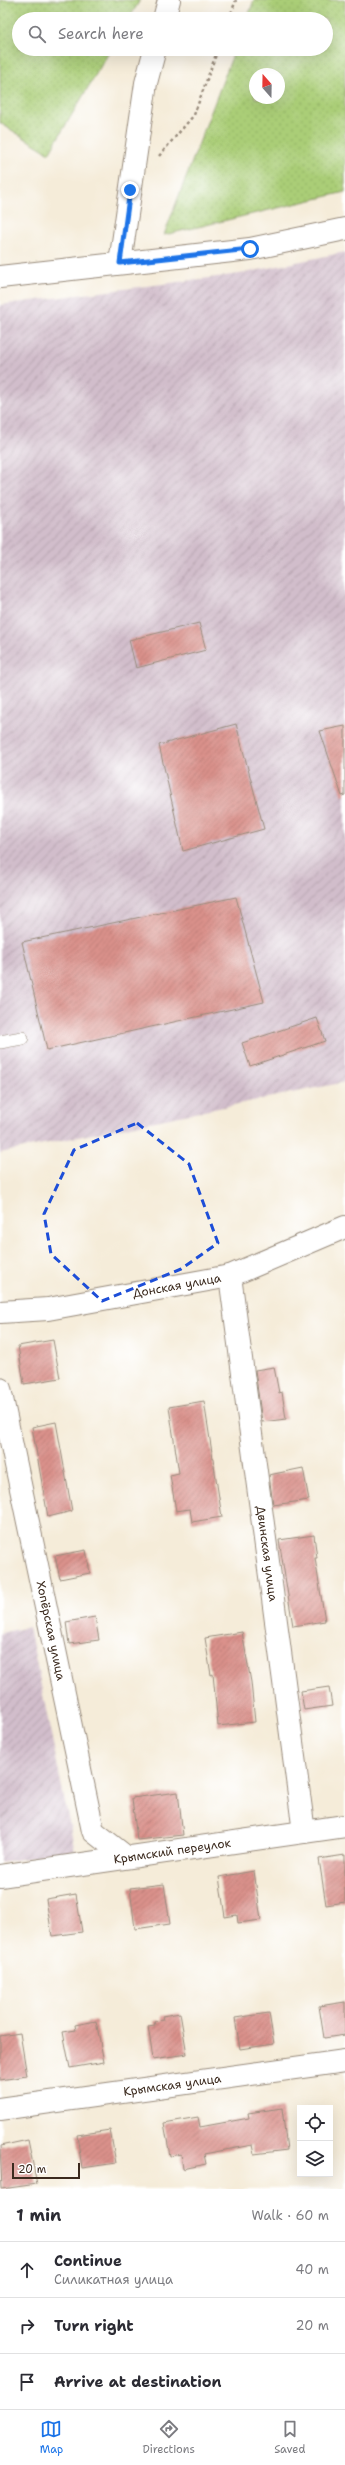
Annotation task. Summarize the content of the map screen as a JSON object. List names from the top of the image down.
{
  "streets": {
    "street": [
      "Донская улица",
      "Двинская улица",
      "Хопёрская улица",
      "Крымский переулок",
      "Крымская улица"
    ]
  },
  "crossings": [
    ["Донская улица", "Двинская улица"],
    ["Двинская улица", "Крымский переулок"],
    ["Хопёрская улица", "Крымский переулок"]
  ],
  "scale_bar": "20 m",
  "north": "top",
  "page": {
    "search": "Search here",
    "scale": "20 m",
    "heading": ["1 min", "Walk · 60 m"],
    "list": [
      ["Continue", "Силикатная улица", "40 m"],
      ["Turn right", "20 m"],
      "Arrive at destination"
    ],
    "nav": ["Map", "Directions", "Saved"]
  }
}
